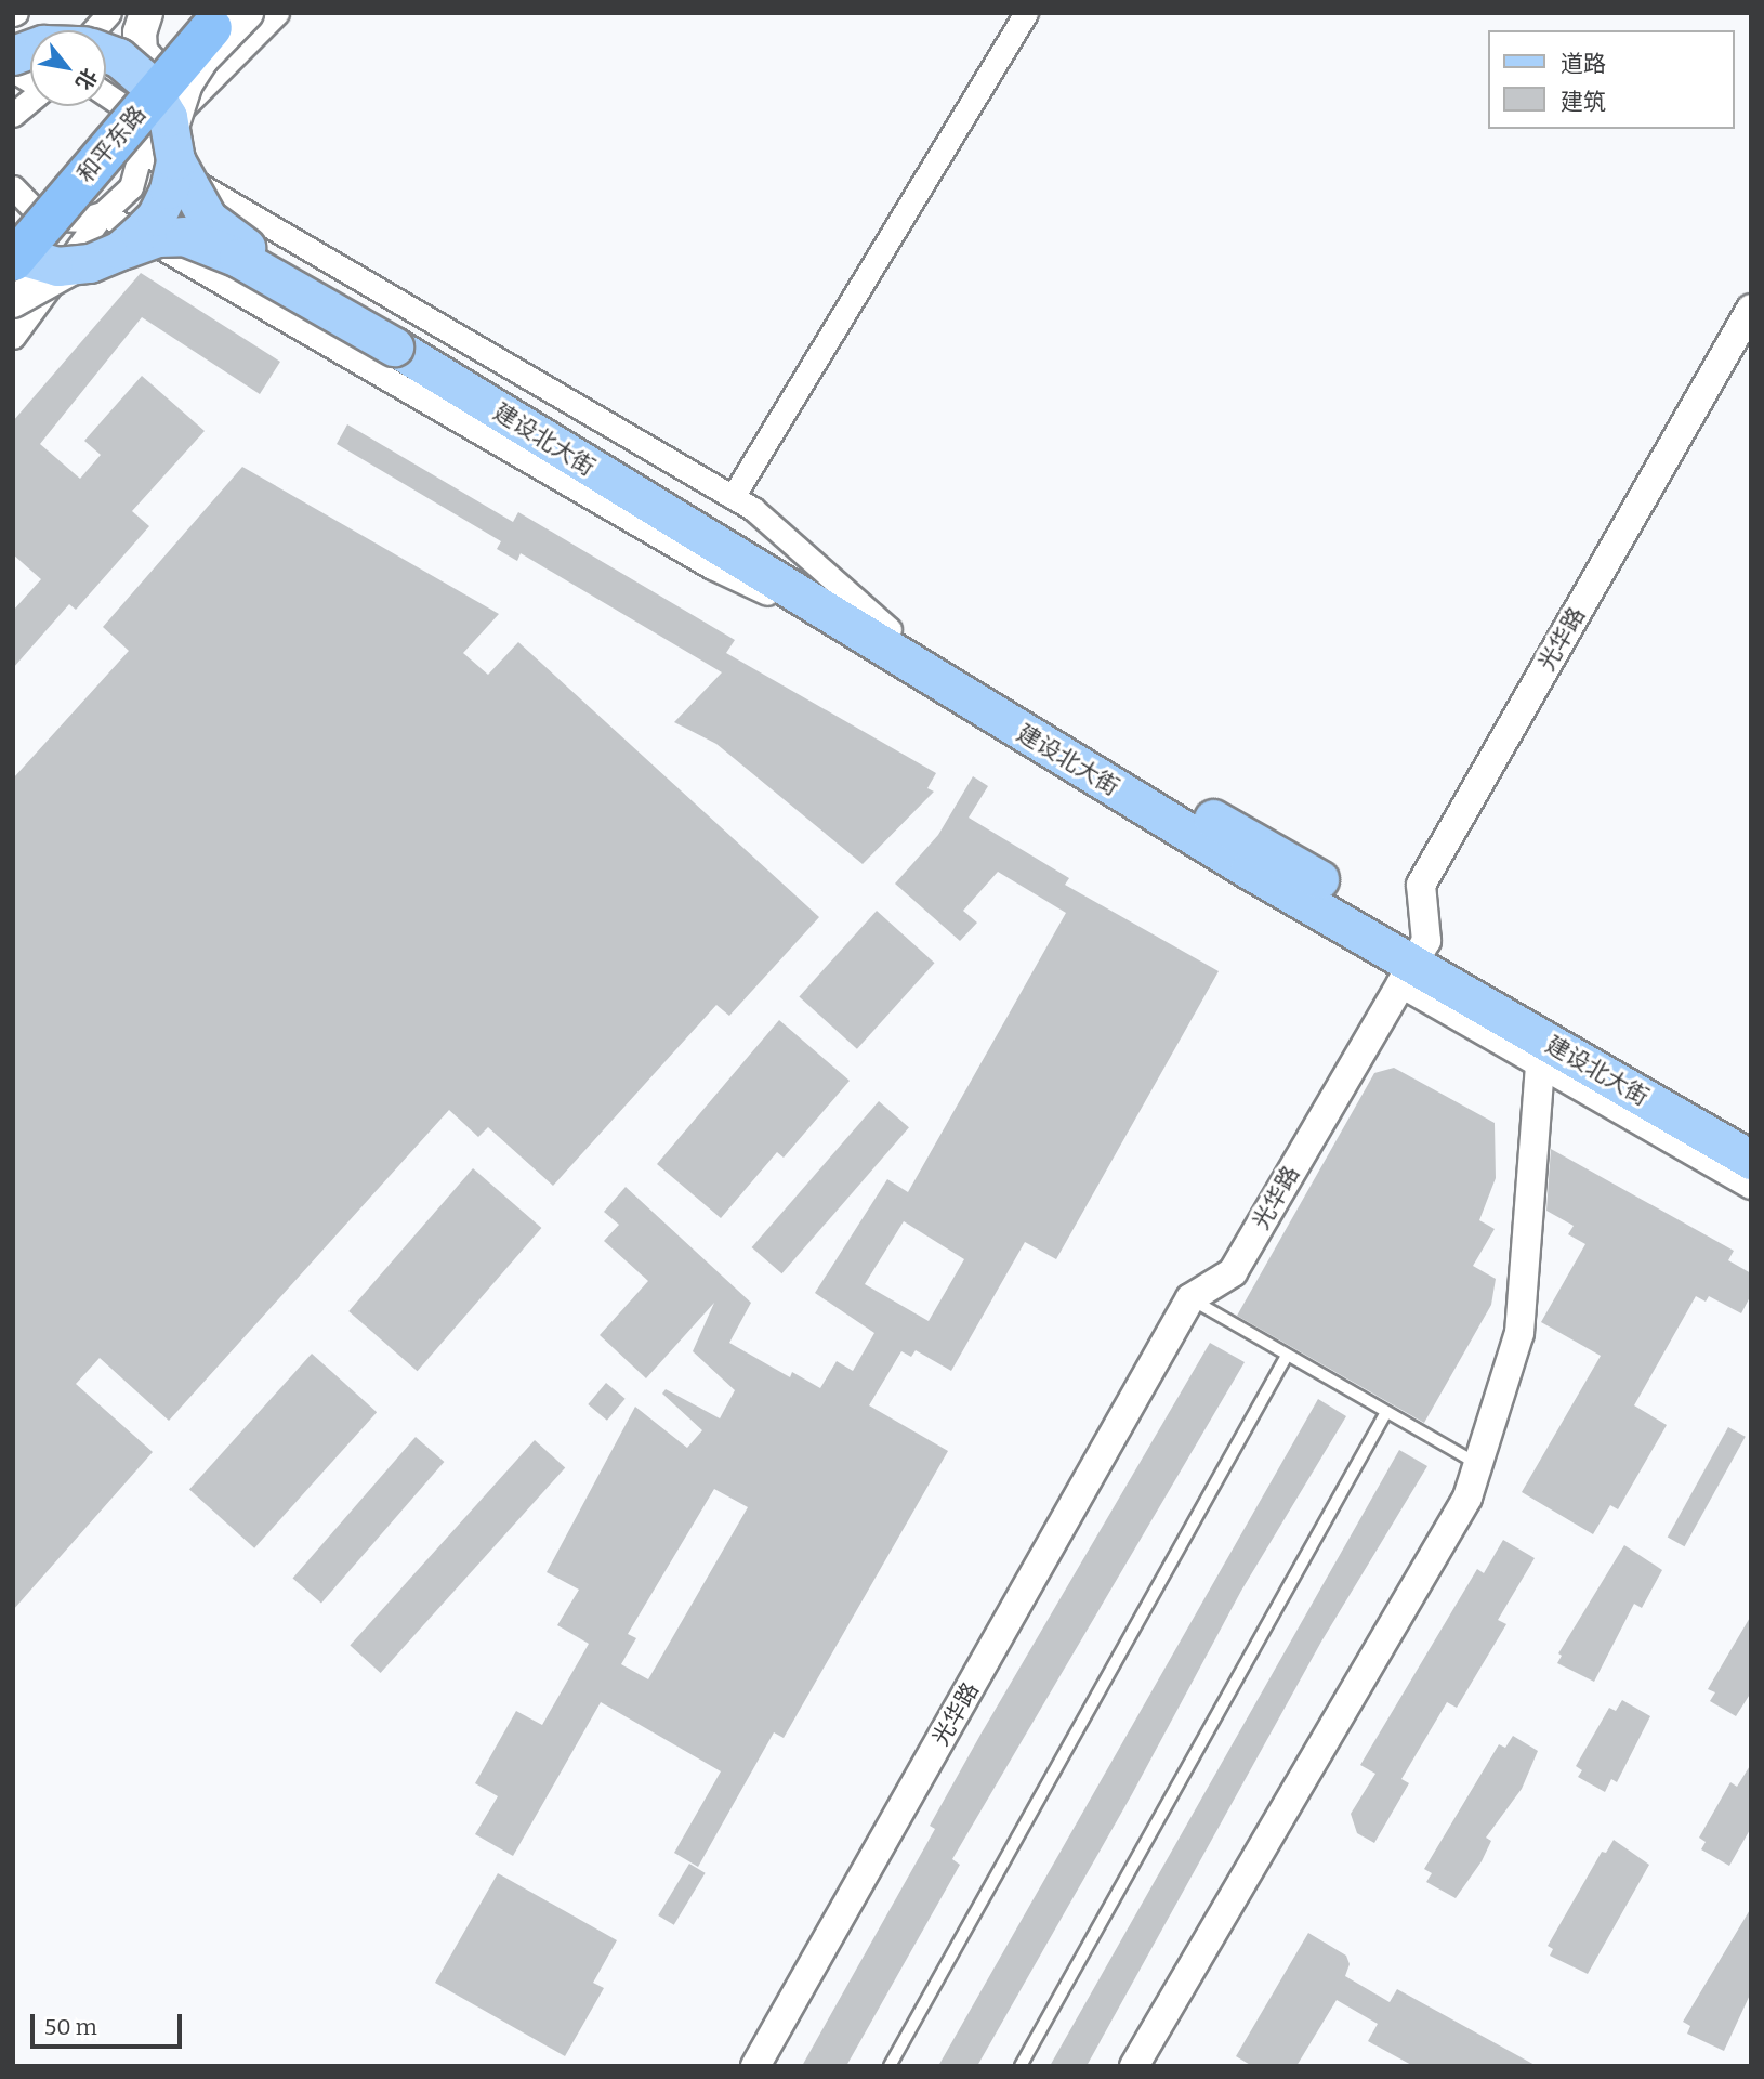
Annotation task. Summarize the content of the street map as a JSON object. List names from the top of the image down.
{
  "streets": {
    "highway": ["和平东路"],
    "main road": ["建设北大街"],
    "street": ["光华路"]
  },
  "crossings": [
    ["建设北大街", "光华路"]
  ],
  "legend": ["道路", "建筑"],
  "scale_bar": "50 m",
  "north": "bottom right"
}
